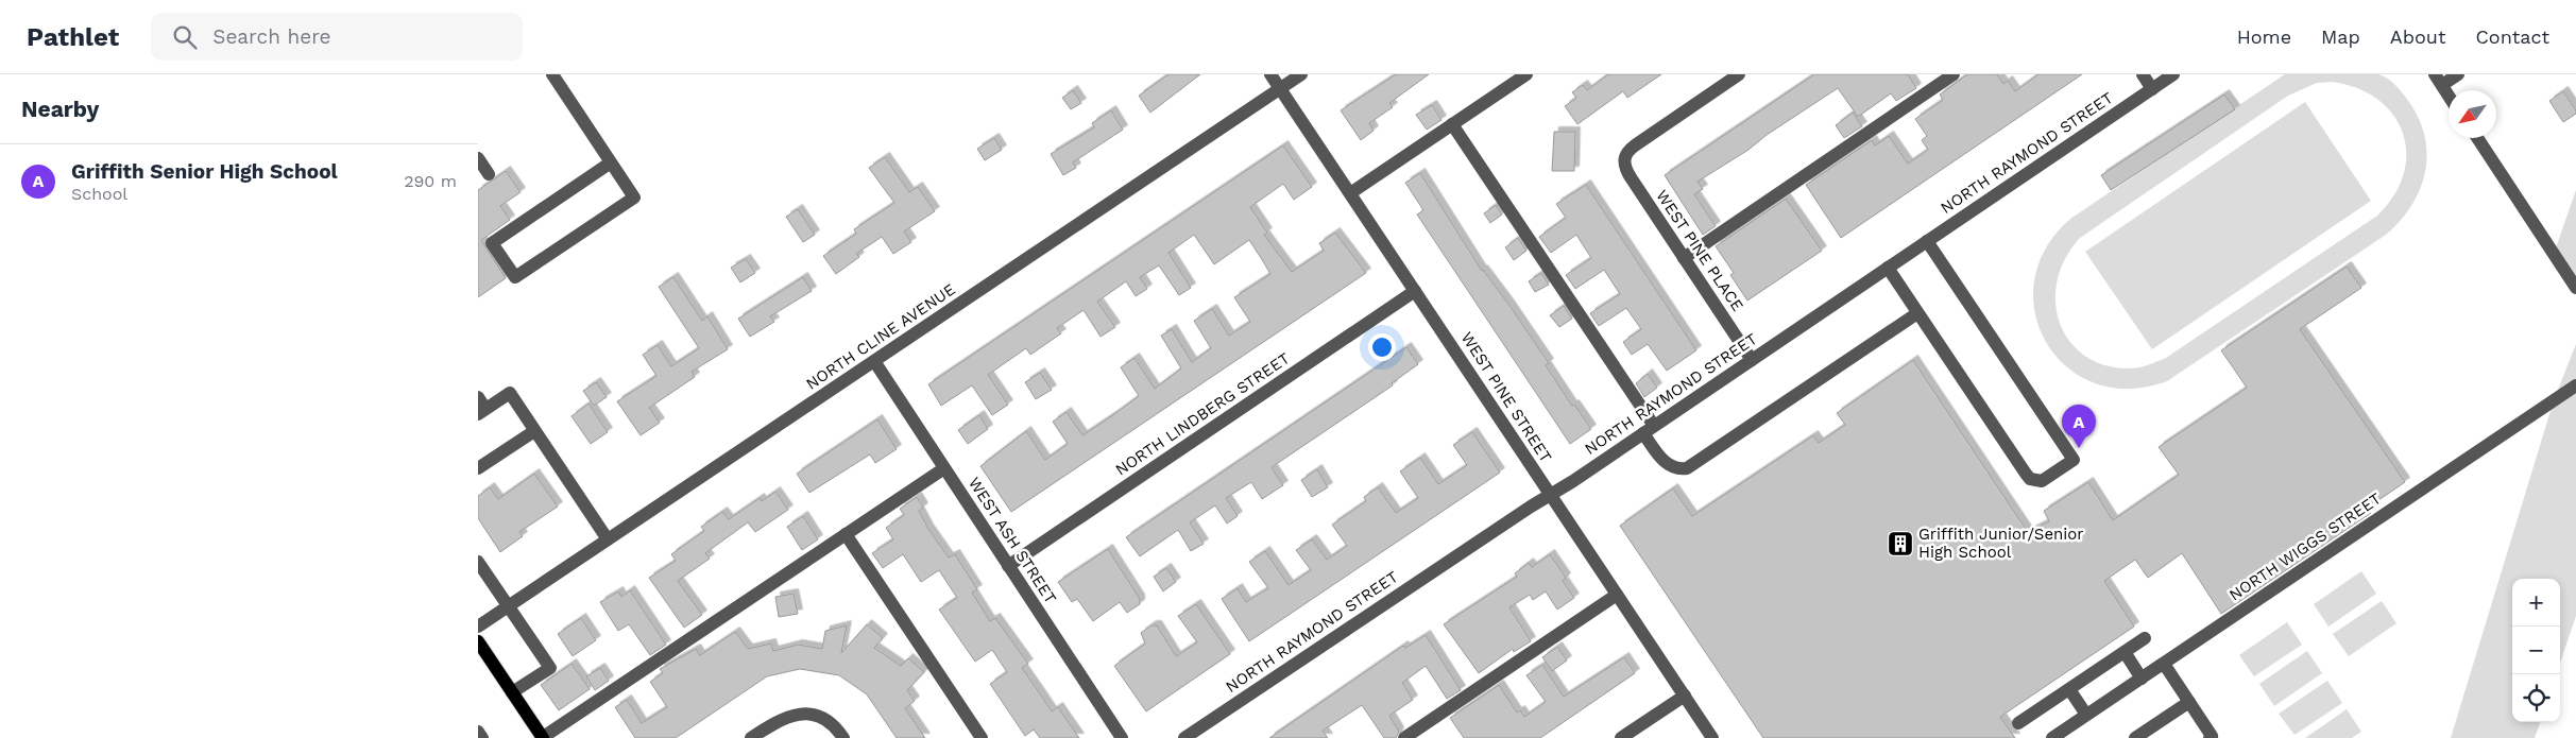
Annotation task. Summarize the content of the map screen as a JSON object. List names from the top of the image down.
{
  "streets": {
    "street": [
      "NORTH RAYMOND STREET",
      "WEST PINE PLACE",
      "NORTH CLINE AVENUE",
      "WEST PINE STREET",
      "NORTH LINDBERG STREET",
      "WEST ASH STREET",
      "NORTH WIGGS STREET"
    ]
  },
  "crossings": [
    ["NORTH RAYMOND STREET", "WEST PINE PLACE"],
    ["NORTH RAYMOND STREET", "WEST PINE STREET"],
    ["NORTH CLINE AVENUE", "WEST PINE STREET"],
    ["NORTH CLINE AVENUE", "WEST ASH STREET"],
    ["WEST PINE STREET", "NORTH LINDBERG STREET"],
    ["NORTH LINDBERG STREET", "WEST ASH STREET"]
  ],
  "places": {
    "building": ["Griffith Junior/Senior High School"]
  },
  "north": "bottom left",
  "page": {
    "header": "Pathlet",
    "search": "Search here",
    "nav": [
      "Home",
      "Map",
      "About",
      "Contact"
    ],
    "heading": "Nearby",
    "list": [
      {
        "mark": "A",
        "name": "Griffith Senior High School",
        "note": "School",
        "value": "290 m"
      }
    ],
    "pins": "A",
    "map_buttons": ["+", "−"]
  }
}
